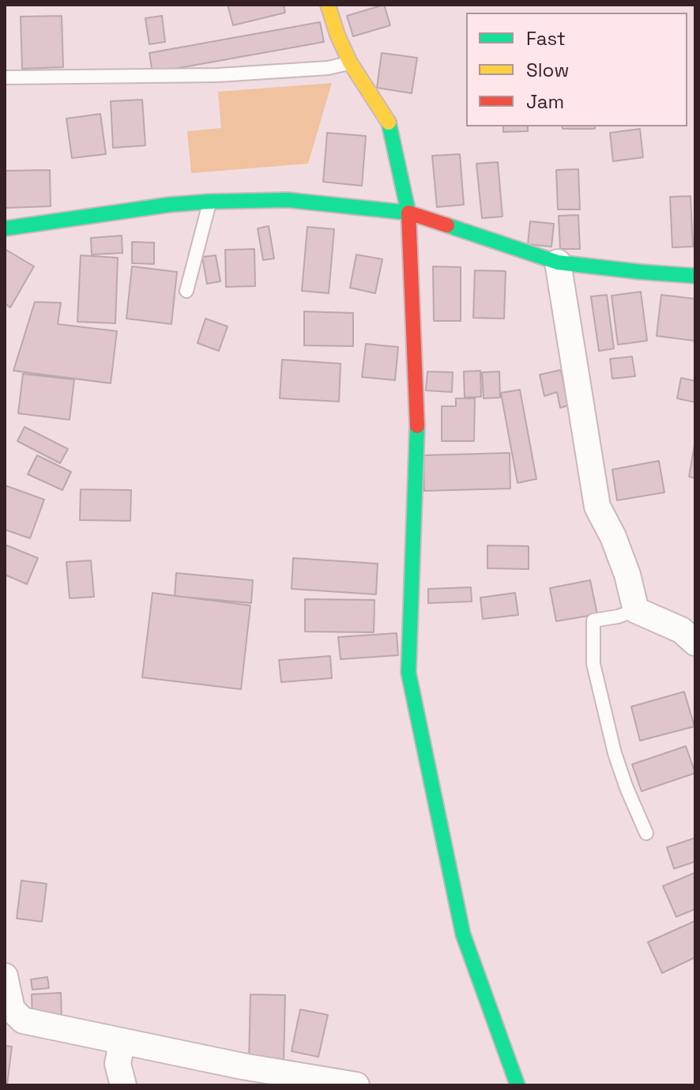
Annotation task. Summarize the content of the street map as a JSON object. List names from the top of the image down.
{
  "legend": ["Fast", "Slow", "Jam"]
}
